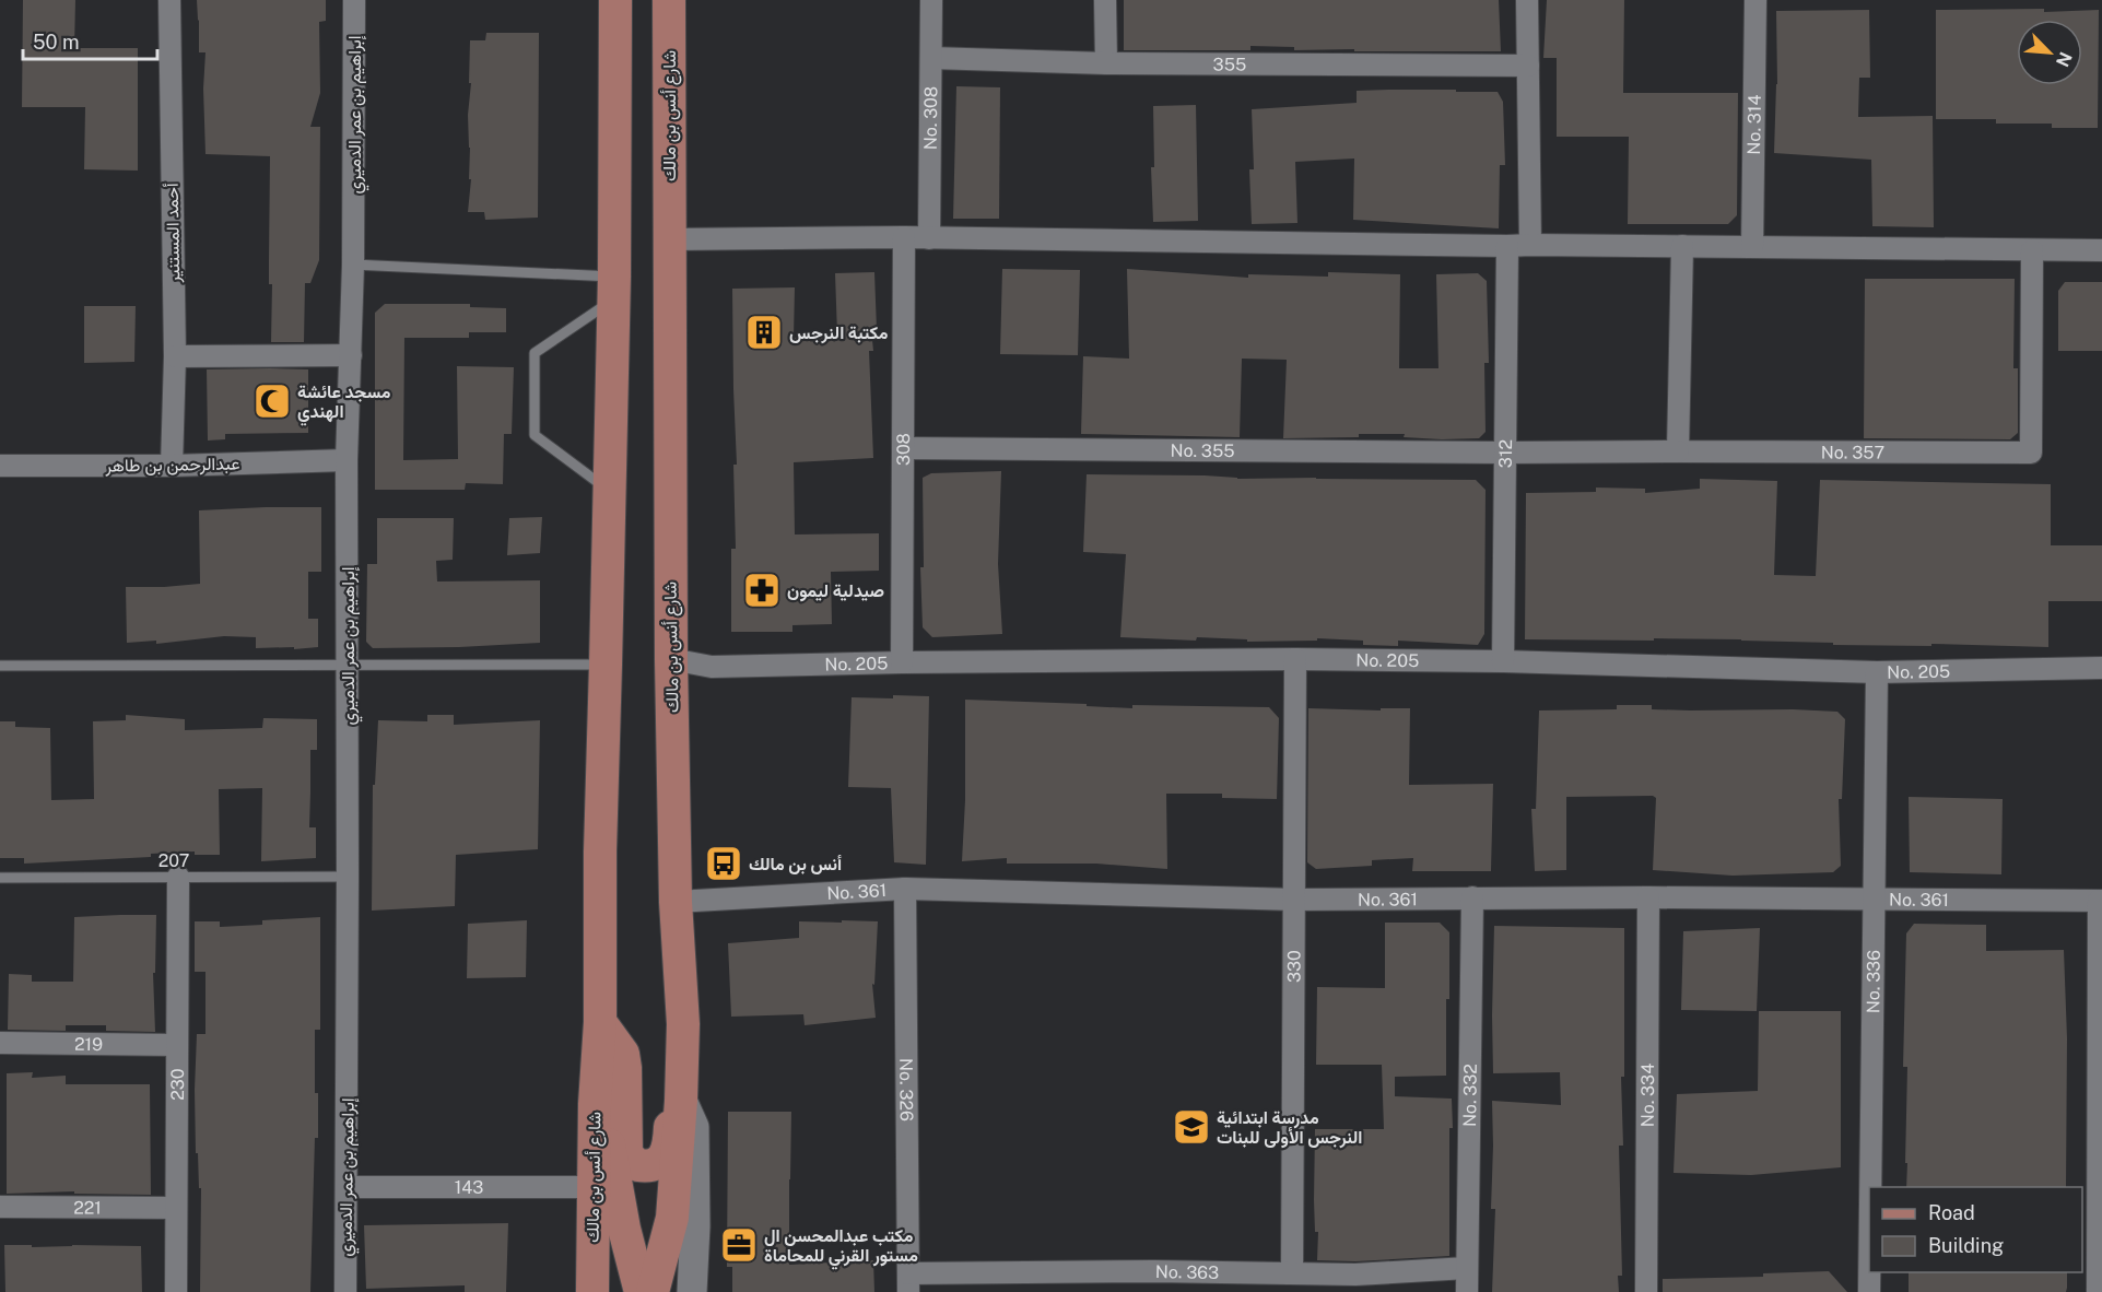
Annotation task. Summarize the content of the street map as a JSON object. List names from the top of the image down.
{
  "streets": {
    "main road": ["شارع أنس بن مالك"],
    "street": [
      "355",
      "إبراهيم بن عمر الدميري",
      "No. 308",
      "No. 314",
      "أحمد المستنير",
      "308",
      "No. 355",
      "No. 357",
      "312",
      "عبدالرحمن بن طاهر",
      "No. 205",
      "No. 361",
      "330",
      "No. 336",
      "219",
      "230",
      "No. 326",
      "No. 332",
      "No. 334",
      "143",
      "221",
      "No. 363"
    ],
    "lane": ["207"]
  },
  "crossings": [
    ["355", "No. 308"],
    ["إبراهيم بن عمر الدميري", "عبدالرحمن بن طاهر"],
    ["إبراهيم بن عمر الدميري", "207"],
    ["إبراهيم بن عمر الدميري", "143"],
    ["شارع أنس بن مالك", "No. 205"],
    ["شارع أنس بن مالك", "No. 361"],
    ["شارع أنس بن مالك", "143"],
    ["أحمد المستنير", "عبدالرحمن بن طاهر"],
    ["308", "No. 355"],
    ["308", "No. 205"],
    ["No. 355", "No. 357"],
    ["No. 355", "312"],
    ["312", "No. 205"],
    ["No. 205", "330"],
    ["No. 205", "No. 336"],
    ["207", "230"],
    ["No. 361", "330"],
    ["No. 361", "No. 336"],
    ["No. 361", "No. 326"],
    ["No. 361", "No. 332"],
    ["No. 361", "No. 334"],
    ["330", "No. 363"],
    ["219", "230"],
    ["230", "221"],
    ["No. 326", "No. 363"],
    ["No. 332", "No. 363"]
  ],
  "places": {
    "building": ["مكتبة النرجس"],
    "mosque": ["مسجد عائشة الهندي"],
    "pharmacy": ["صيدلية ليمون"],
    "bus stop": ["أنس بن مالك"],
    "school or university": ["مدرسة ابتدائية النرجس الأولى للبنات"],
    "office": ["مكتب عبدالمحسن ال مستور القرني للمحاماة"]
  },
  "legend": ["Road", "Building"],
  "scale_bar": "50 m",
  "north": "bottom right"
}
